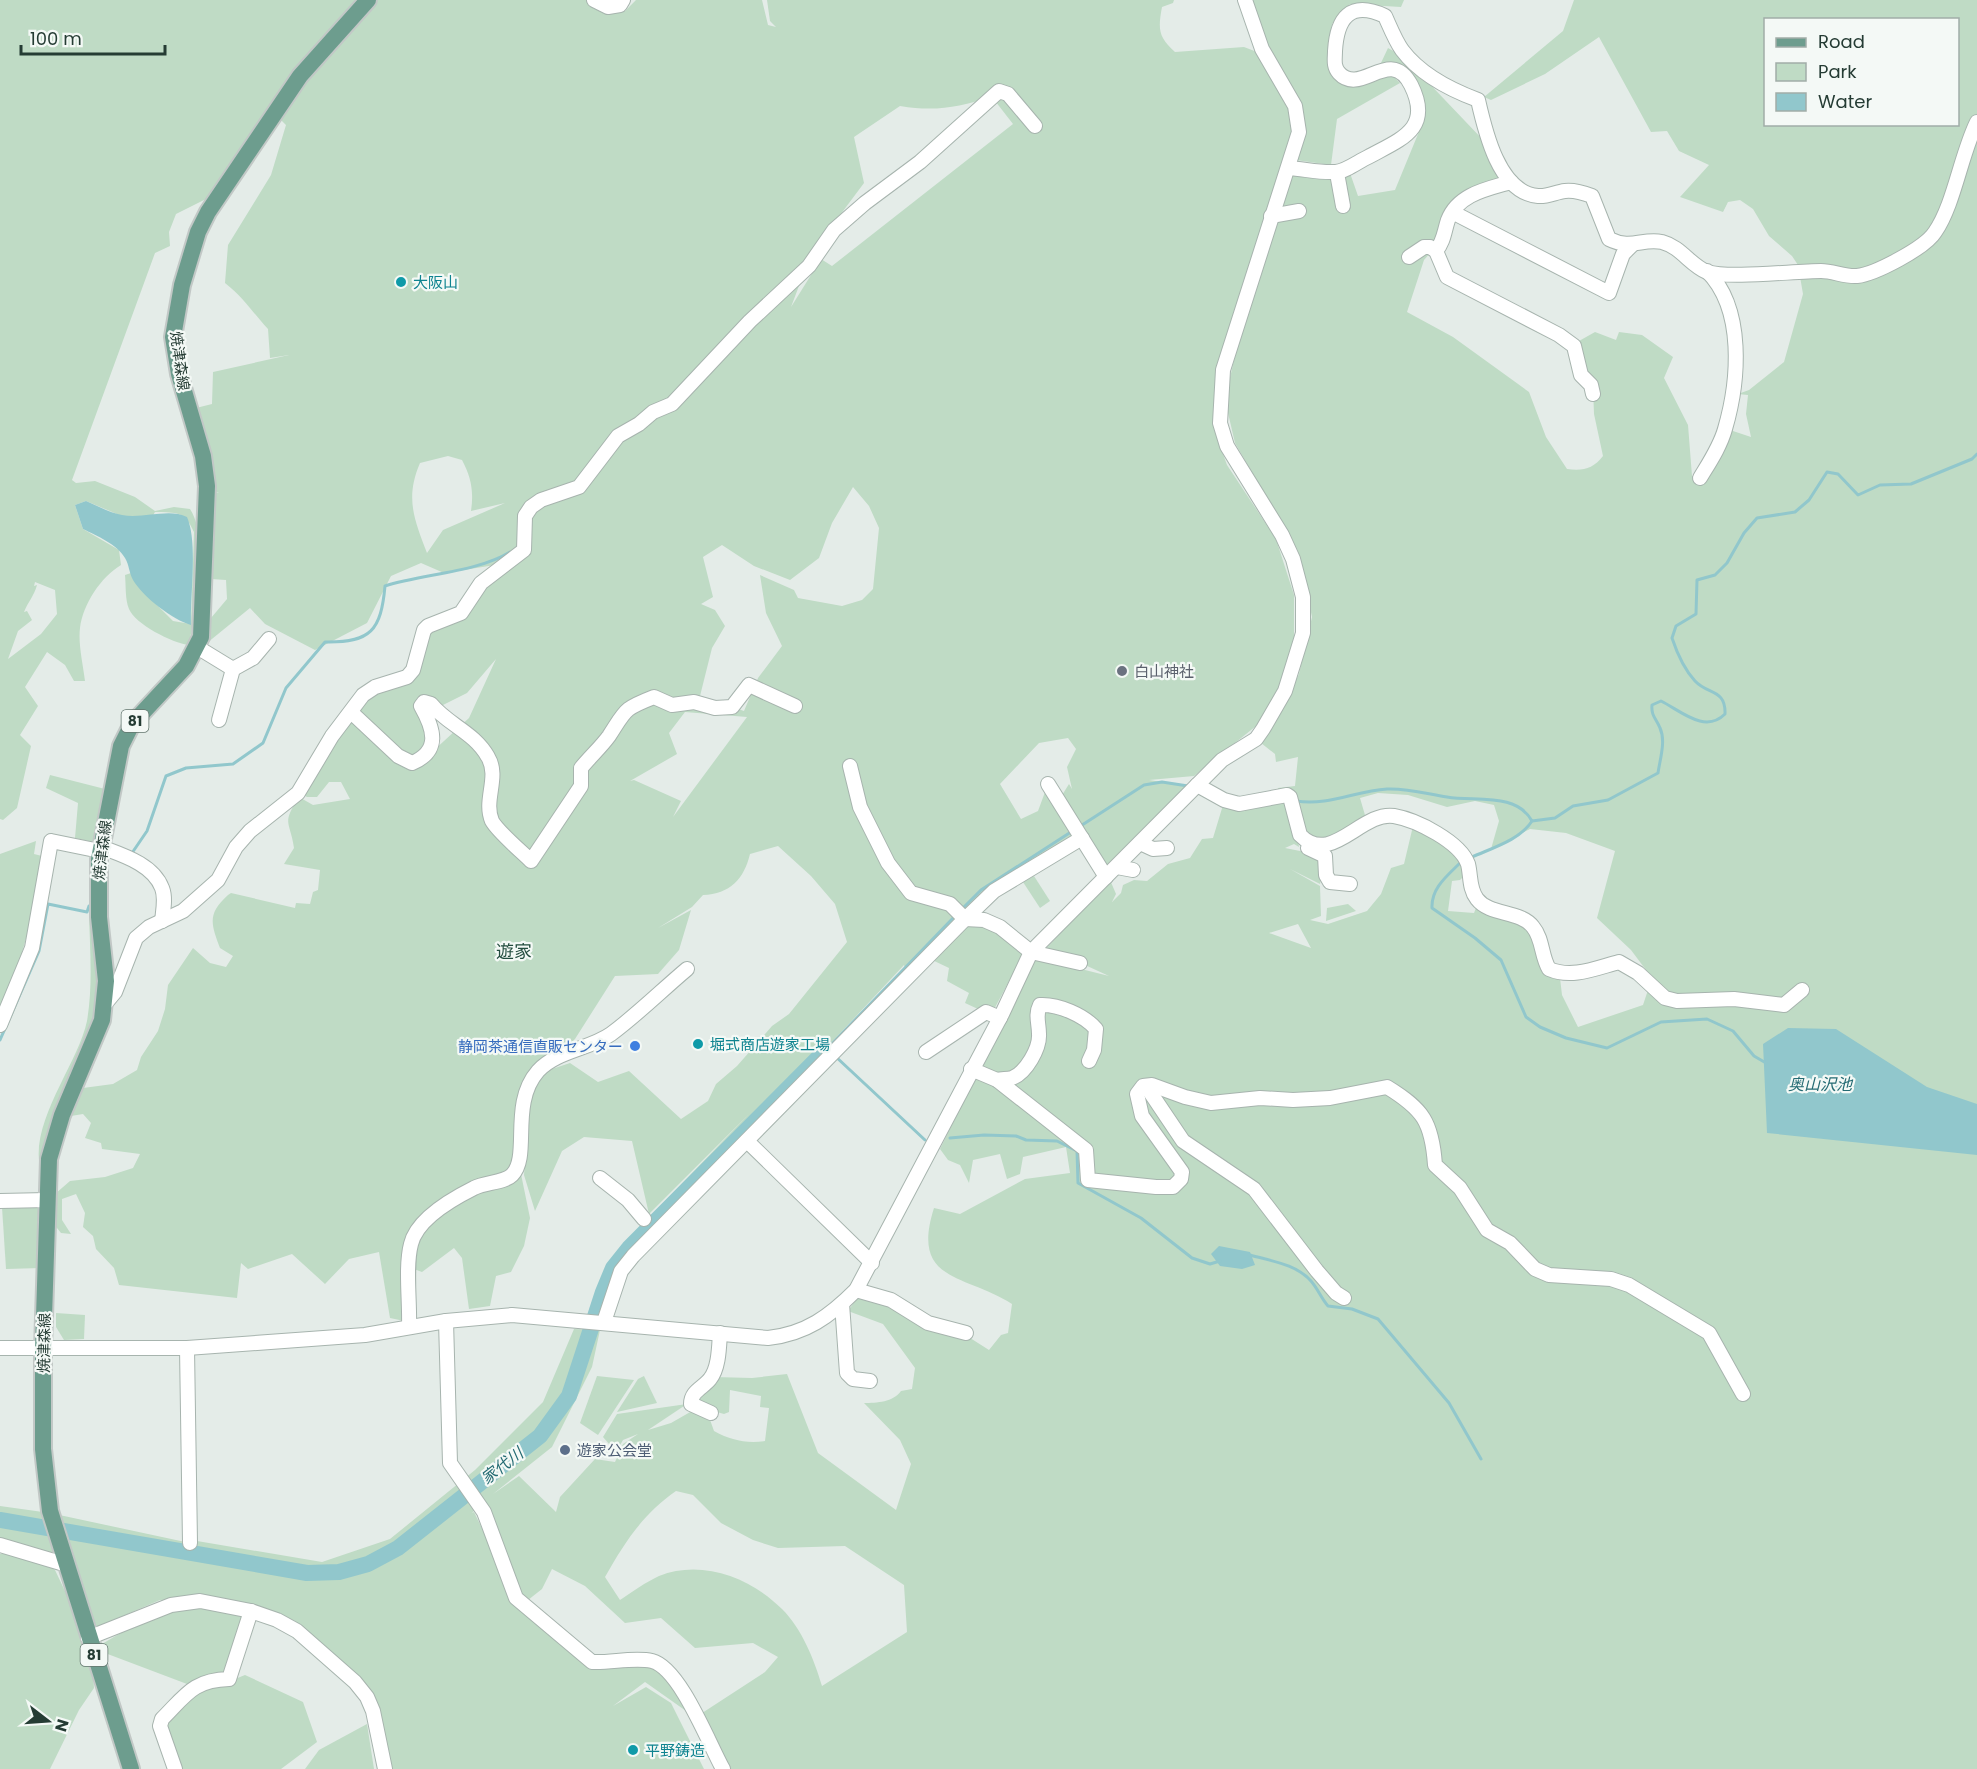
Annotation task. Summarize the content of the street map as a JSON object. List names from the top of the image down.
{
  "streets": {
    "main road": ["焼津森線", "81"]
  },
  "districts": ["遊家"],
  "water": ["奥山沢池", "家代川"],
  "places": [
    "大阪山",
    "白山神社",
    "堀式商店遊家工場",
    "静岡茶通信直販センター",
    "遊家公会堂",
    "平野鋳造"
  ],
  "legend": ["Road", "Park", "Water"],
  "scale_bar": "100 m",
  "north": "right"
}
